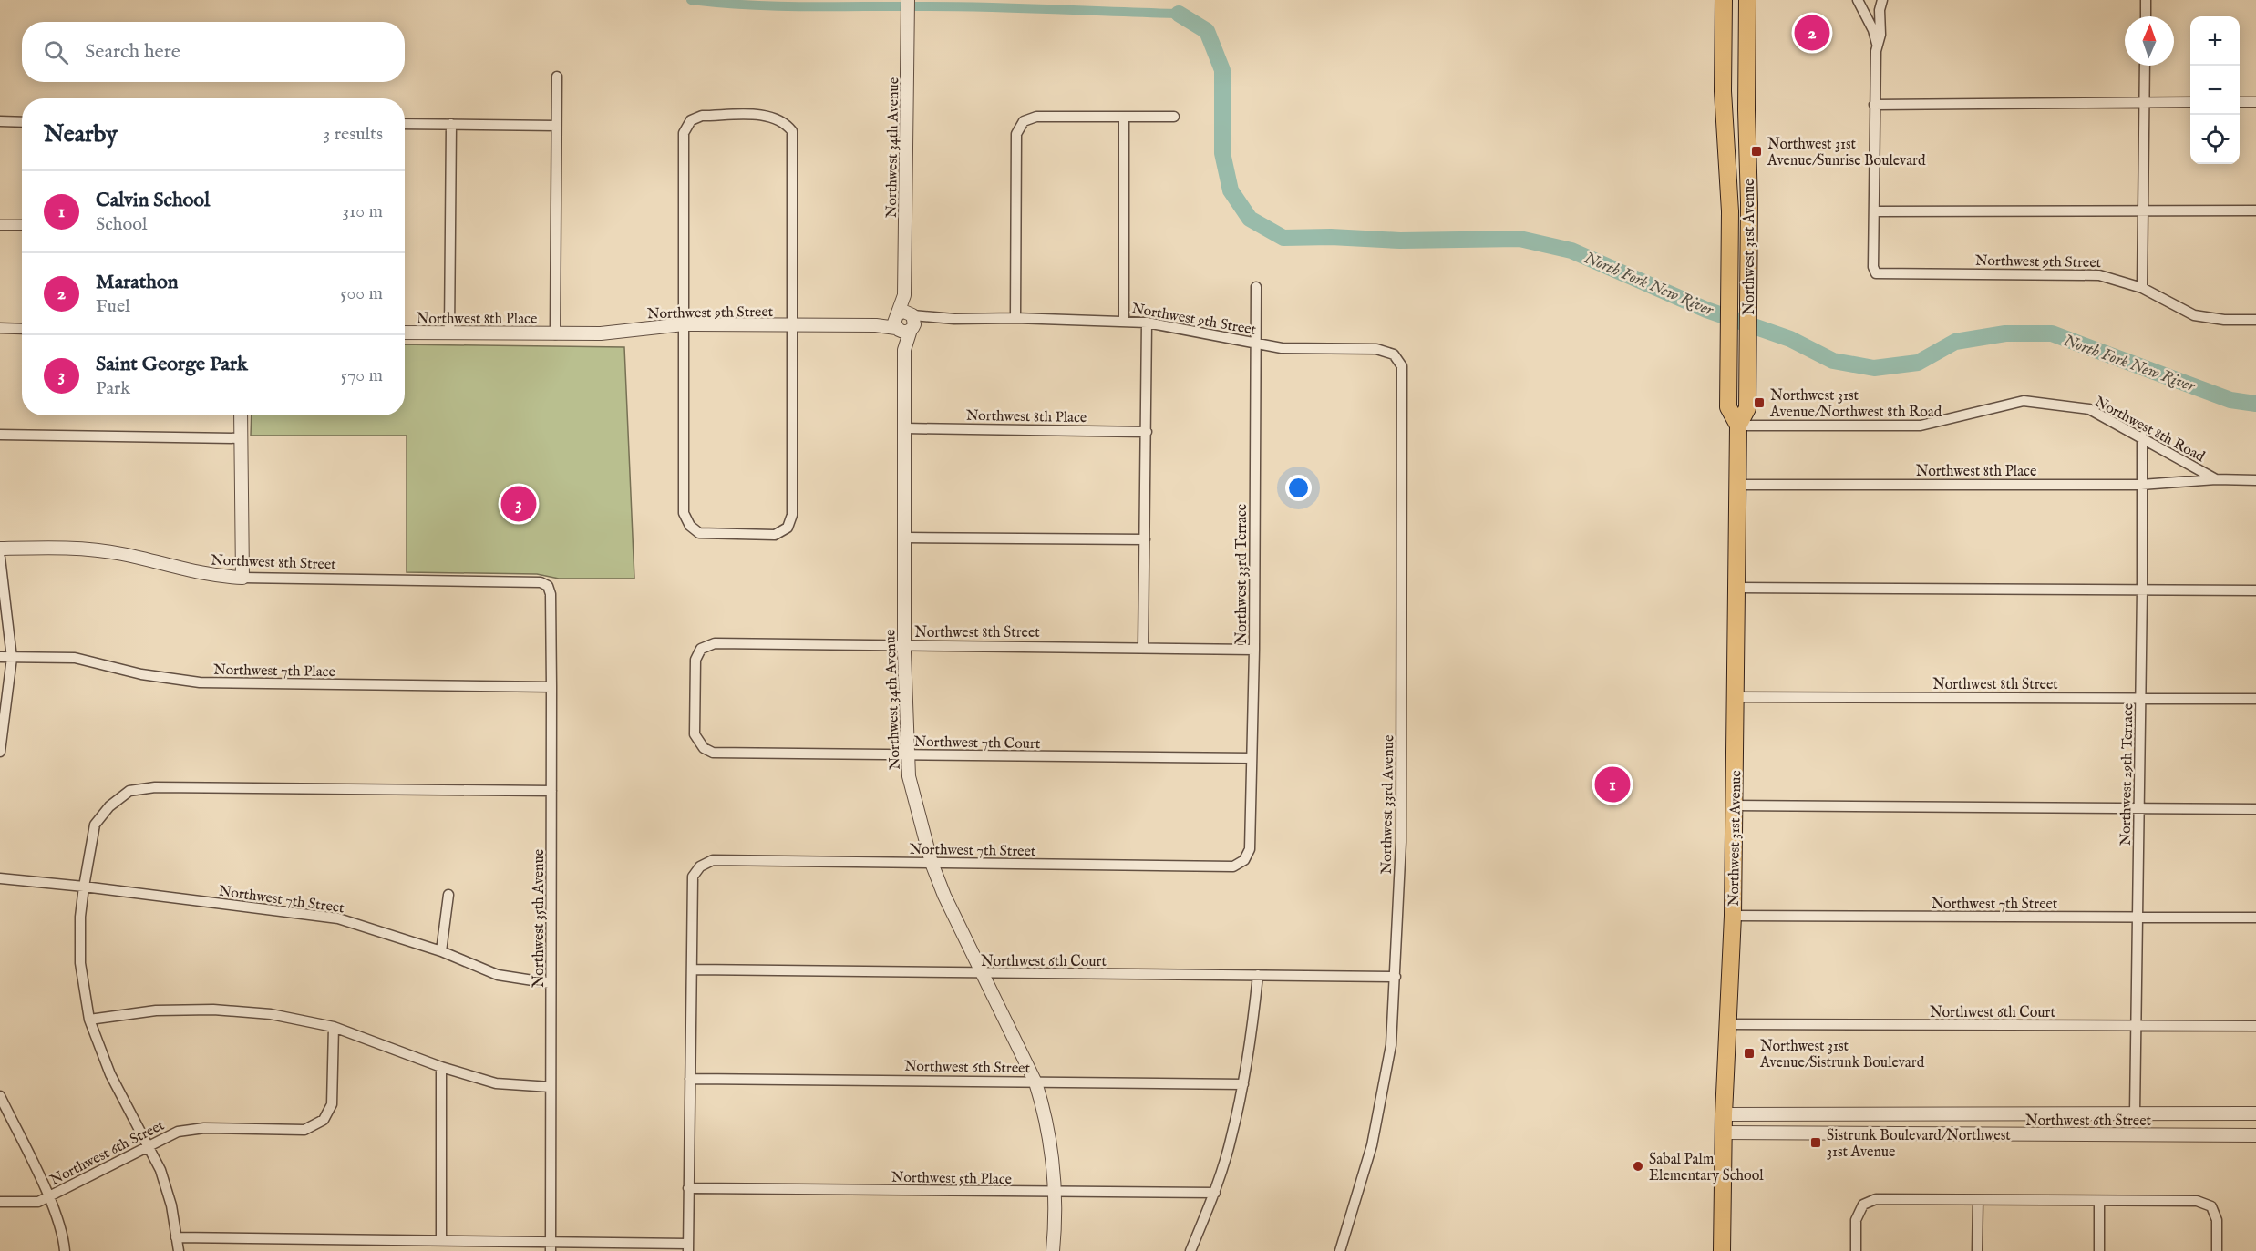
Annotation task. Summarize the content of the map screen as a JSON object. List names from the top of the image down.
{
  "streets": {
    "main road": ["Northwest 31st Avenue"],
    "street": [
      "Northwest 34th Avenue",
      "Northwest 9th Street",
      "Northwest 8th Place",
      "Northwest 8th Road",
      "Northwest 8th Street",
      "Northwest 33rd Terrace",
      "Northwest 7th Place",
      "Northwest 7th Court",
      "Northwest 29th Terrace",
      "Northwest 33rd Avenue",
      "Northwest 7th Street",
      "Northwest 35th Avenue",
      "Northwest 6th Court",
      "Northwest 6th Street",
      "Northwest 5th Place"
    ]
  },
  "crossings": [
    ["Northwest 34th Avenue", "Northwest 9th Street"],
    ["Northwest 34th Avenue", "Northwest 8th Place"],
    ["Northwest 34th Avenue", "Northwest 8th Street"],
    ["Northwest 34th Avenue", "Northwest 7th Court"],
    ["Northwest 34th Avenue", "Northwest 7th Street"],
    ["Northwest 34th Avenue", "Northwest 6th Court"],
    ["Northwest 34th Avenue", "Northwest 6th Street"],
    ["Northwest 34th Avenue", "Northwest 5th Place"],
    ["Northwest 31st Avenue", "Northwest 8th Place"],
    ["Northwest 31st Avenue", "Northwest 8th Road"],
    ["Northwest 31st Avenue", "Northwest 8th Street"],
    ["Northwest 31st Avenue", "Northwest 7th Street"],
    ["Northwest 31st Avenue", "Northwest 6th Court"],
    ["Northwest 31st Avenue", "Northwest 6th Street"],
    ["Northwest 9th Street", "Northwest 8th Place"],
    ["Northwest 9th Street", "Northwest 33rd Terrace"],
    ["Northwest 9th Street", "Northwest 33rd Avenue"],
    ["Northwest 8th Place", "Northwest 8th Road"],
    ["Northwest 8th Place", "Northwest 29th Terrace"],
    ["Northwest 8th Road", "Northwest 29th Terrace"],
    ["Northwest 8th Street", "Northwest 33rd Terrace"],
    ["Northwest 8th Street", "Northwest 7th Court"],
    ["Northwest 8th Street", "Northwest 29th Terrace"],
    ["Northwest 8th Street", "Northwest 35th Avenue"],
    ["Northwest 33rd Terrace", "Northwest 7th Court"],
    ["Northwest 33rd Terrace", "Northwest 7th Street"],
    ["Northwest 7th Place", "Northwest 35th Avenue"],
    ["Northwest 29th Terrace", "Northwest 7th Street"],
    ["Northwest 29th Terrace", "Northwest 6th Court"],
    ["Northwest 29th Terrace", "Northwest 6th Street"],
    ["Northwest 33rd Avenue", "Northwest 6th Court"],
    ["Northwest 7th Street", "Northwest 35th Avenue"],
    ["Northwest 7th Street", "Northwest 6th Court"]
  ],
  "water": ["North Fork New River"],
  "places": {
    "transit": [
      "Northwest 31st Avenue/Sunrise Boulevard",
      "Northwest 31st Avenue/Northwest 8th Road",
      "Northwest 31st Avenue/Sistrunk Boulevard",
      "Sistrunk Boulevard/Northwest 31st Avenue"
    ],
    "other": ["Sabal Palm Elementary School"]
  },
  "north": "top",
  "page": {
    "pins": ["2", "3", "1"],
    "map_buttons": ["+", "−"],
    "search": "Search here",
    "heading": ["Nearby", "3 results"],
    "list": [
      {
        "mark": "1",
        "name": "Calvin School",
        "note": "School",
        "value": "310 m"
      },
      {
        "mark": "2",
        "name": "Marathon",
        "note": "Fuel",
        "value": "500 m"
      },
      {
        "mark": "3",
        "name": "Saint George Park",
        "note": "Park",
        "value": "570 m"
      }
    ]
  }
}
